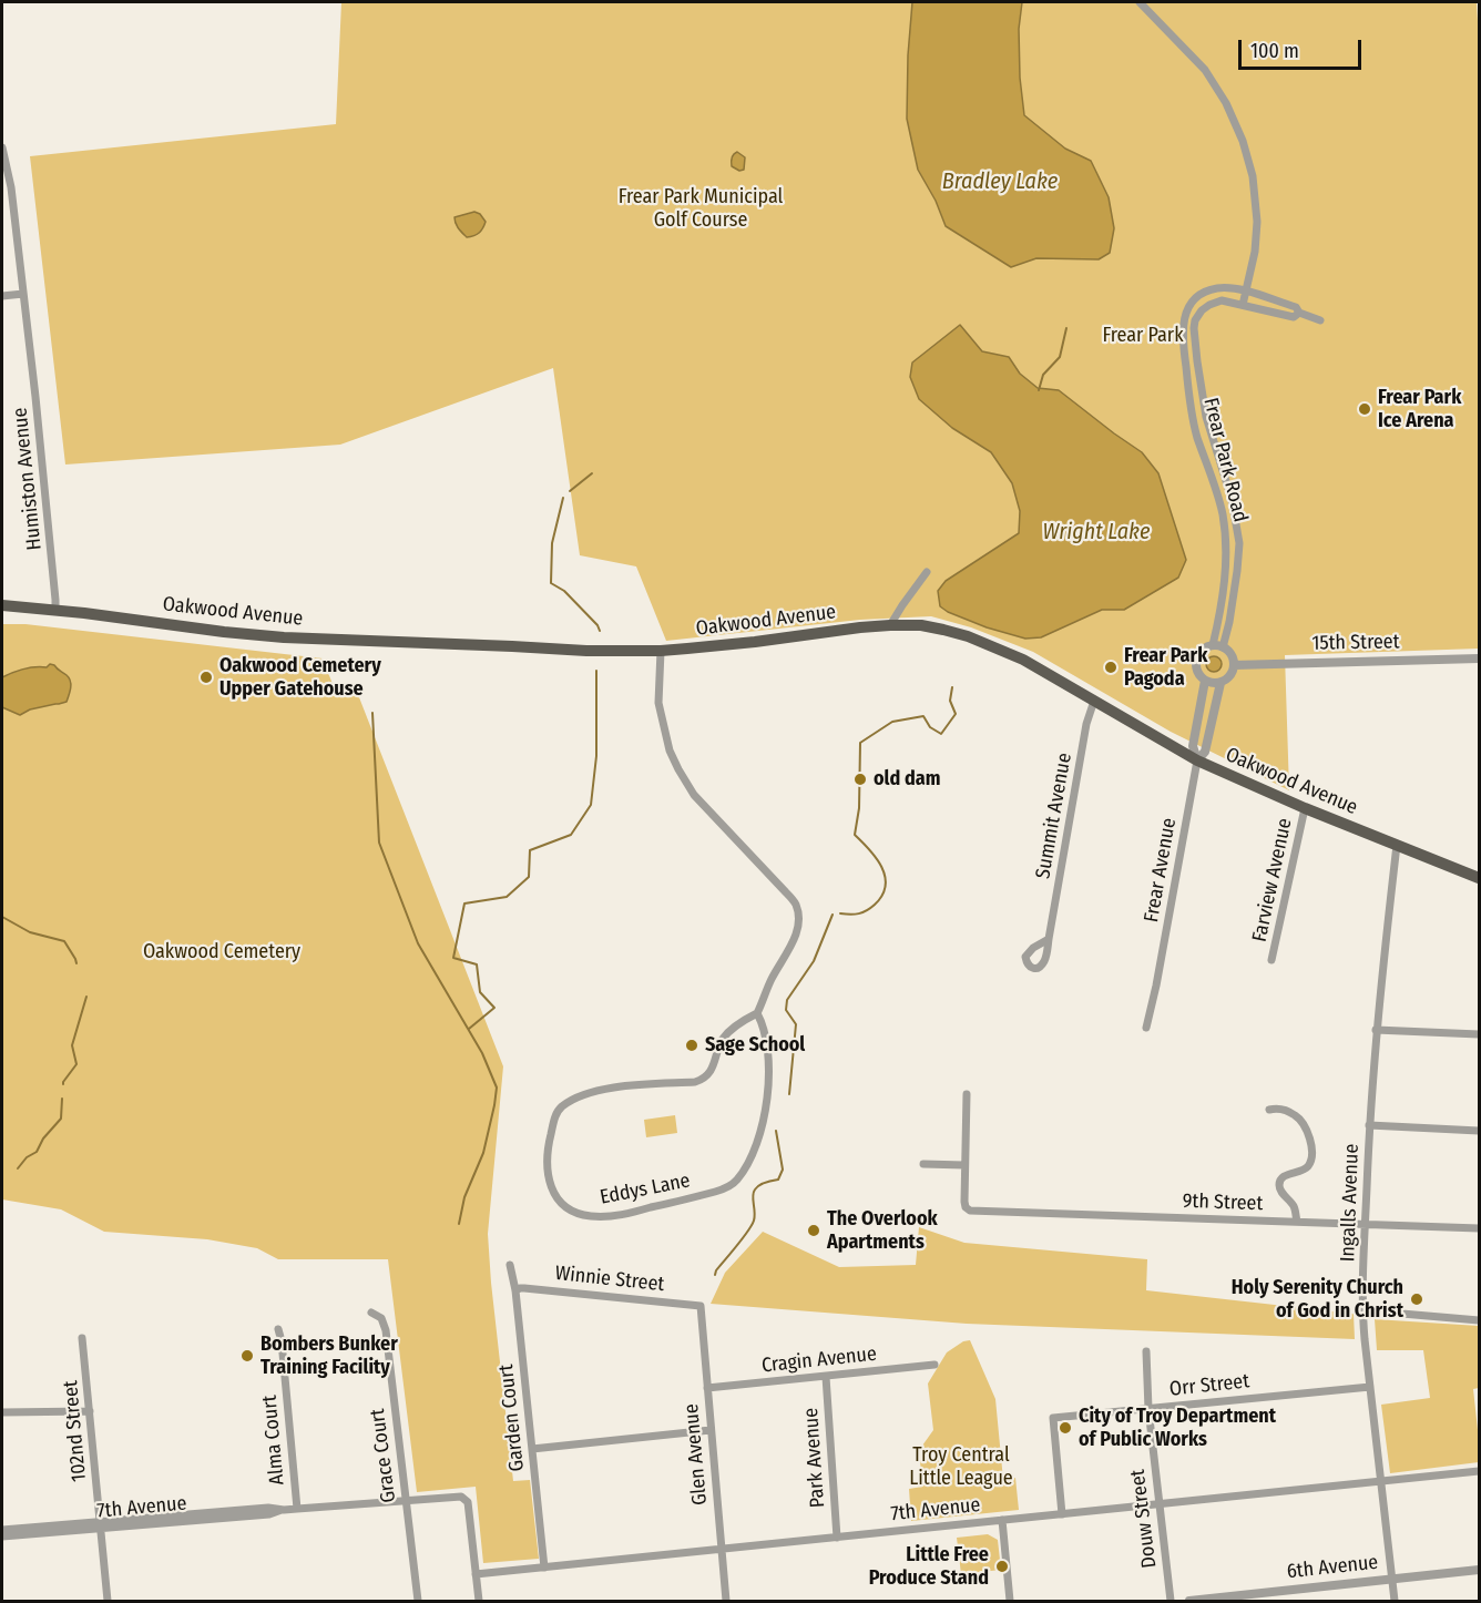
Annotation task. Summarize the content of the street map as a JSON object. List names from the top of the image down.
{
  "streets": {
    "main road": ["Oakwood Avenue"],
    "street": [
      "Frear Park Road",
      "Humiston Avenue",
      "15th Street",
      "Summit Avenue",
      "Frear Avenue",
      "Farview Avenue",
      "Eddys Lane",
      "9th Street",
      "Ingalls Avenue",
      "Winnie Street",
      "Cragin Avenue",
      "Orr Street",
      "Garden Court",
      "102nd Street",
      "Alma Court",
      "Glen Avenue",
      "Grace Court",
      "Park Avenue",
      "7th Avenue",
      "Douw Street",
      "6th Avenue"
    ]
  },
  "crossings": [
    ["Frear Park Road", "15th Street"],
    ["Humiston Avenue", "Oakwood Avenue"],
    ["Oakwood Avenue", "Summit Avenue"],
    ["Oakwood Avenue", "Frear Avenue"],
    ["Oakwood Avenue", "Farview Avenue"],
    ["Oakwood Avenue", "Ingalls Avenue"],
    ["9th Street", "Ingalls Avenue"],
    ["Ingalls Avenue", "Orr Street"],
    ["Ingalls Avenue", "7th Avenue"],
    ["Ingalls Avenue", "6th Avenue"],
    ["Winnie Street", "Garden Court"],
    ["Winnie Street", "Glen Avenue"],
    ["Cragin Avenue", "Glen Avenue"],
    ["Cragin Avenue", "Park Avenue"],
    ["Orr Street", "7th Avenue"],
    ["Orr Street", "Douw Street"],
    ["Garden Court", "7th Avenue"],
    ["102nd Street", "7th Avenue"],
    ["Alma Court", "7th Avenue"],
    ["Glen Avenue", "7th Avenue"],
    ["Grace Court", "7th Avenue"],
    ["Park Avenue", "7th Avenue"],
    ["7th Avenue", "Douw Street"]
  ],
  "water": ["Bradley Lake", "Wright Lake"],
  "parks": [
    "Frear Park Municipal Golf Course",
    "Frear Park",
    "Oakwood Cemetery",
    "Troy Central Little League"
  ],
  "places": [
    "Frear Park Ice Arena",
    "Frear Park Pagoda",
    "Oakwood Cemetery Upper Gatehouse",
    "old dam",
    "Sage School",
    "The Overlook Apartments",
    "Holy Serenity Church of God in Christ",
    "Bombers Bunker Training Facility",
    "City of Troy Department of Public Works",
    "Little Free Produce Stand"
  ],
  "scale_bar": "100 m"
}
